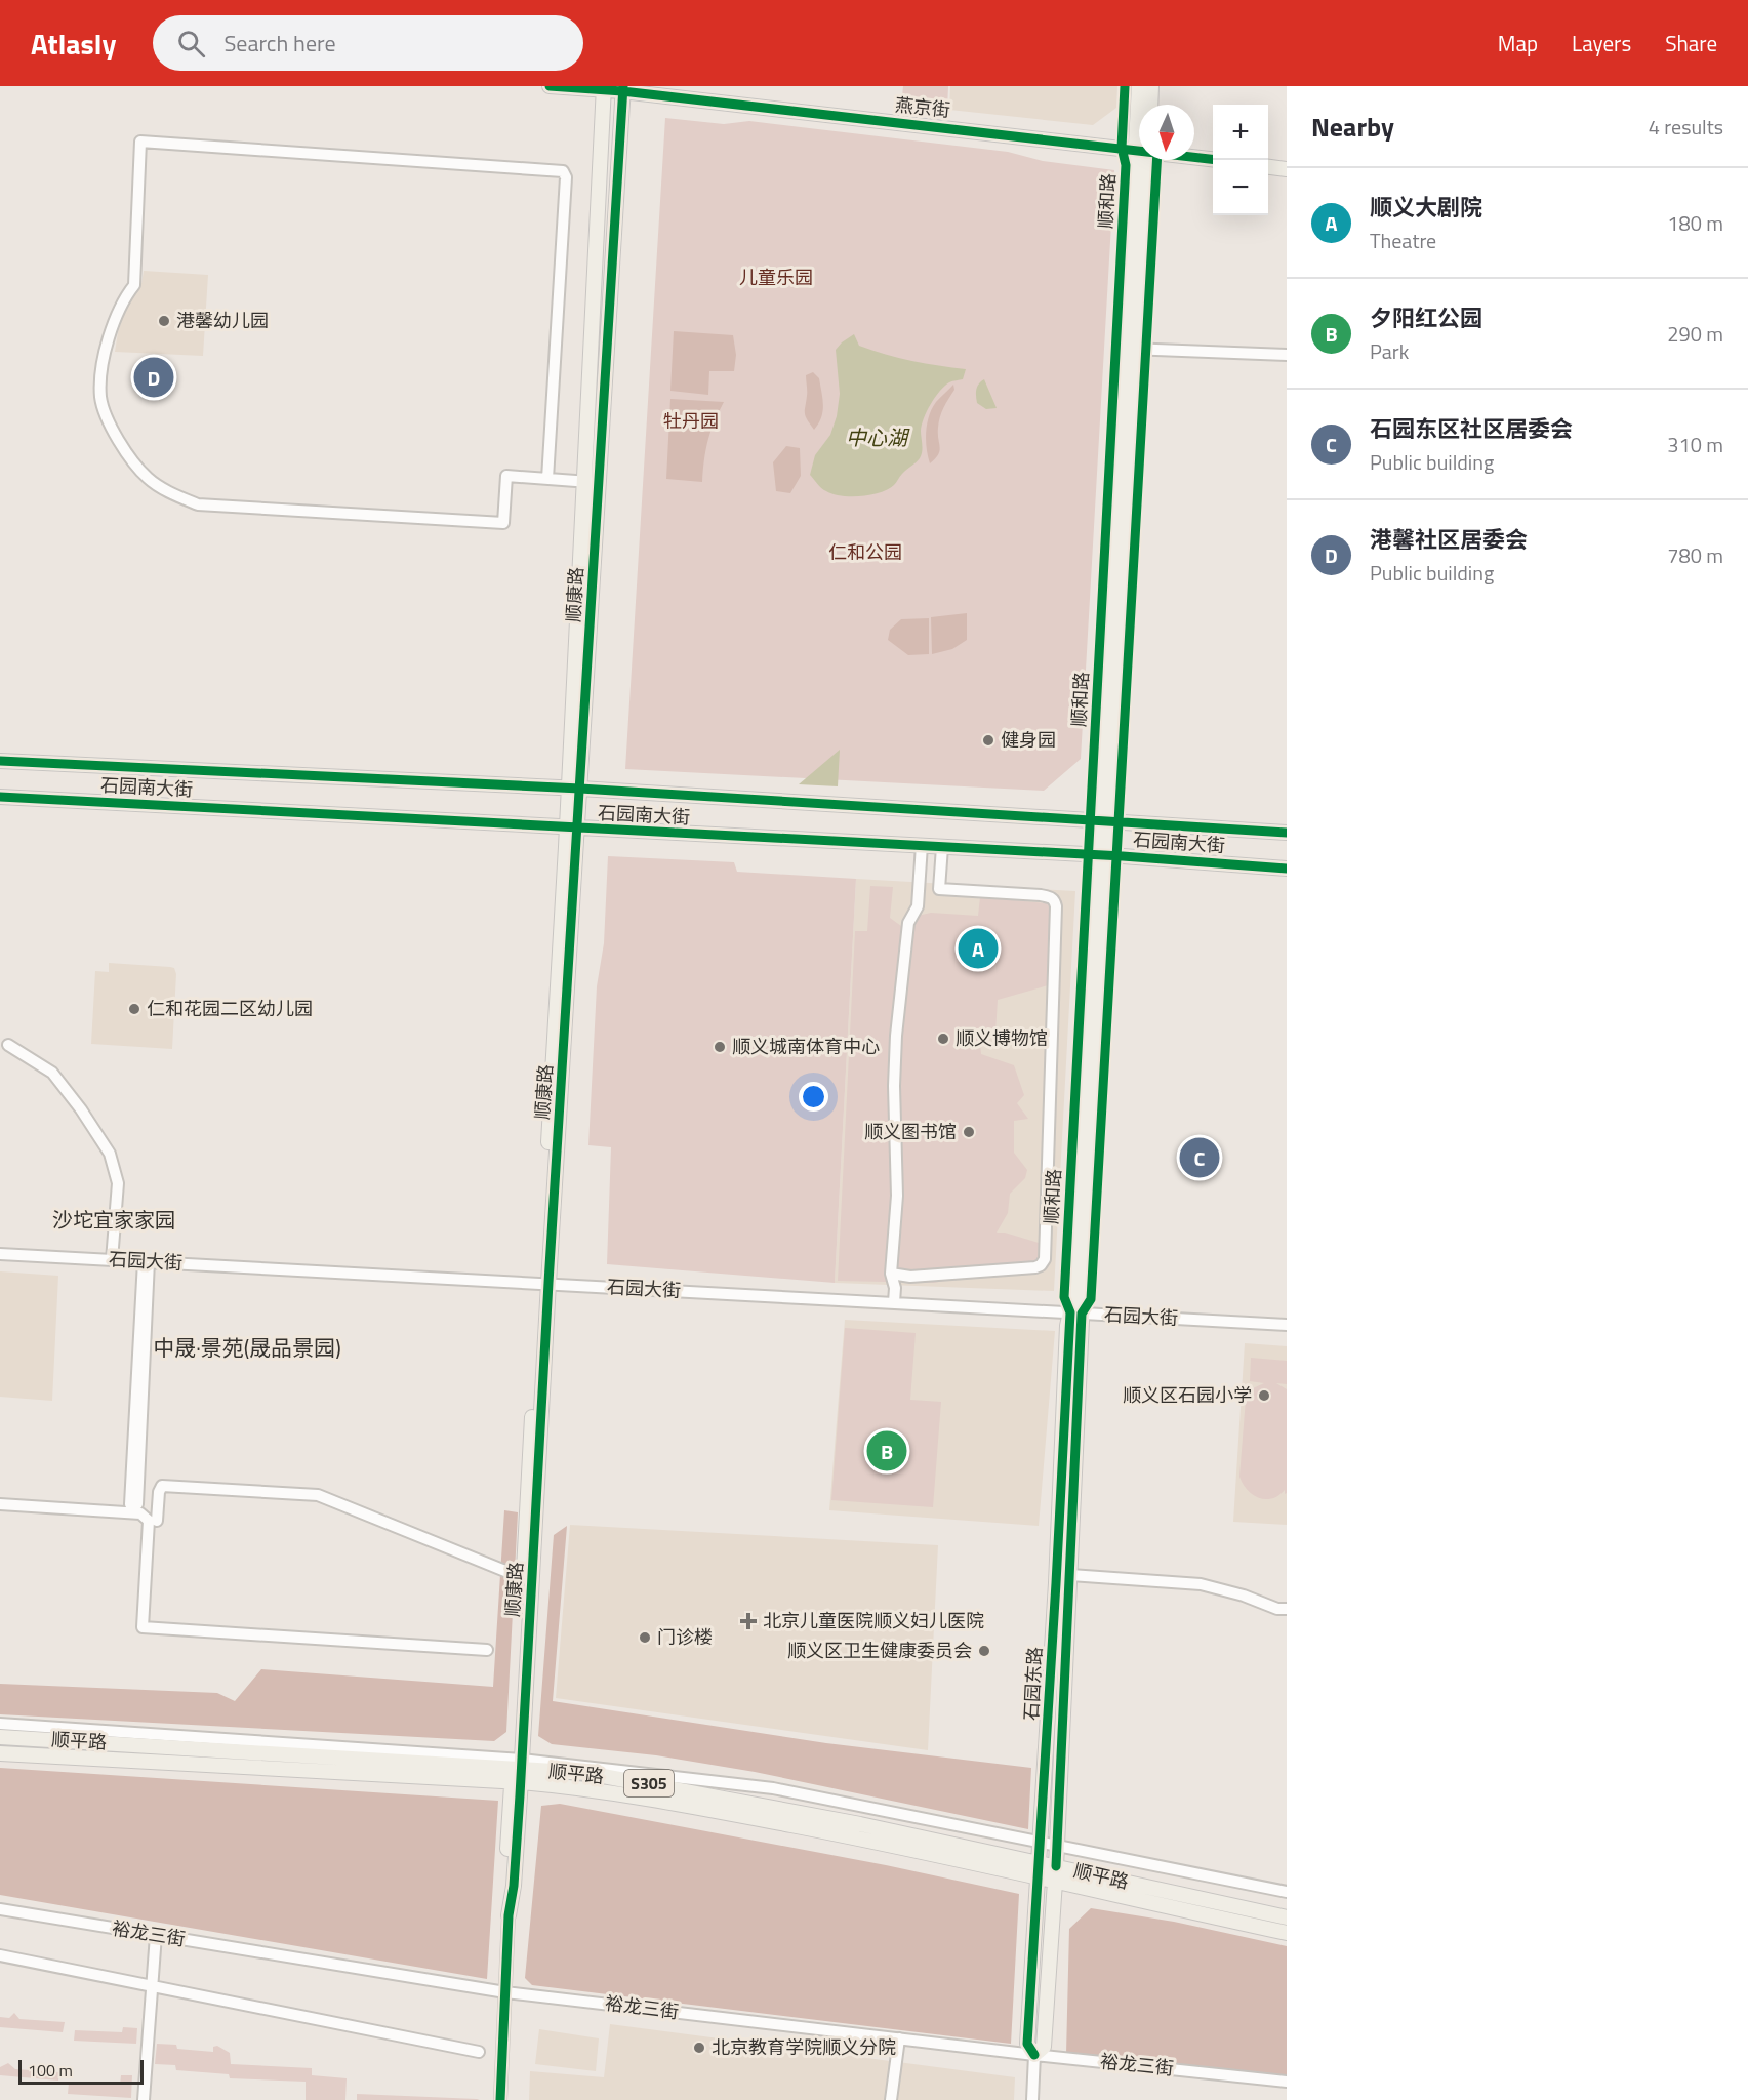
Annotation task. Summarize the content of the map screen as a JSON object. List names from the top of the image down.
{
  "streets": {
    "main road": [
      "燕京街",
      "顺和路",
      "顺康路",
      "石园南大街",
      "石园东路",
      "顺平路",
      "S305"
    ],
    "street": ["石园大街", "裕龙三街"]
  },
  "crossings": [
    ["燕京街", "顺康路"],
    ["顺和路", "石园南大街"],
    ["顺和路", "石园大街"],
    ["顺和路", "石园东路"],
    ["顺康路", "石园南大街"],
    ["顺康路", "石园大街"],
    ["顺康路", "顺平路"],
    ["顺康路", "裕龙三街"],
    ["石园大街", "石园东路"],
    ["石园东路", "顺平路"],
    ["石园东路", "裕龙三街"]
  ],
  "districts": ["沙坨宜家家园", "中晟·景苑(晟品景园)"],
  "water": ["中心湖"],
  "parks": ["儿童乐园", "牡丹园", "仁和公园"],
  "places": {
    "other": [
      "港馨幼儿园",
      "健身园",
      "仁和花园二区幼儿园",
      "顺义博物馆",
      "顺义城南体育中心",
      "顺义图书馆",
      "顺义区石园小学",
      "门诊楼",
      "顺义区卫生健康委员会",
      "北京教育学院顺义分院"
    ],
    "health": ["北京儿童医院顺义妇儿医院"]
  },
  "scale_bar": "100 m",
  "north": "bottom",
  "page": {
    "header": "Atlasly",
    "search": "Search here",
    "nav": ["Map", "Layers", "Share"],
    "heading": ["Nearby", "4 results"],
    "map_buttons": ["+", "−"],
    "list": [
      {
        "mark": "A",
        "name": "顺义大剧院",
        "note": "Theatre",
        "value": "180 m"
      },
      {
        "mark": "B",
        "name": "夕阳红公园",
        "note": "Park",
        "value": "290 m"
      },
      {
        "mark": "C",
        "name": "石园东区社区居委会",
        "note": "Public building",
        "value": "310 m"
      },
      {
        "mark": "D",
        "name": "港馨社区居委会",
        "note": "Public building",
        "value": "780 m"
      }
    ],
    "pins": [
      "D",
      "A",
      "C",
      "B"
    ],
    "scale": "100 m"
  }
}
